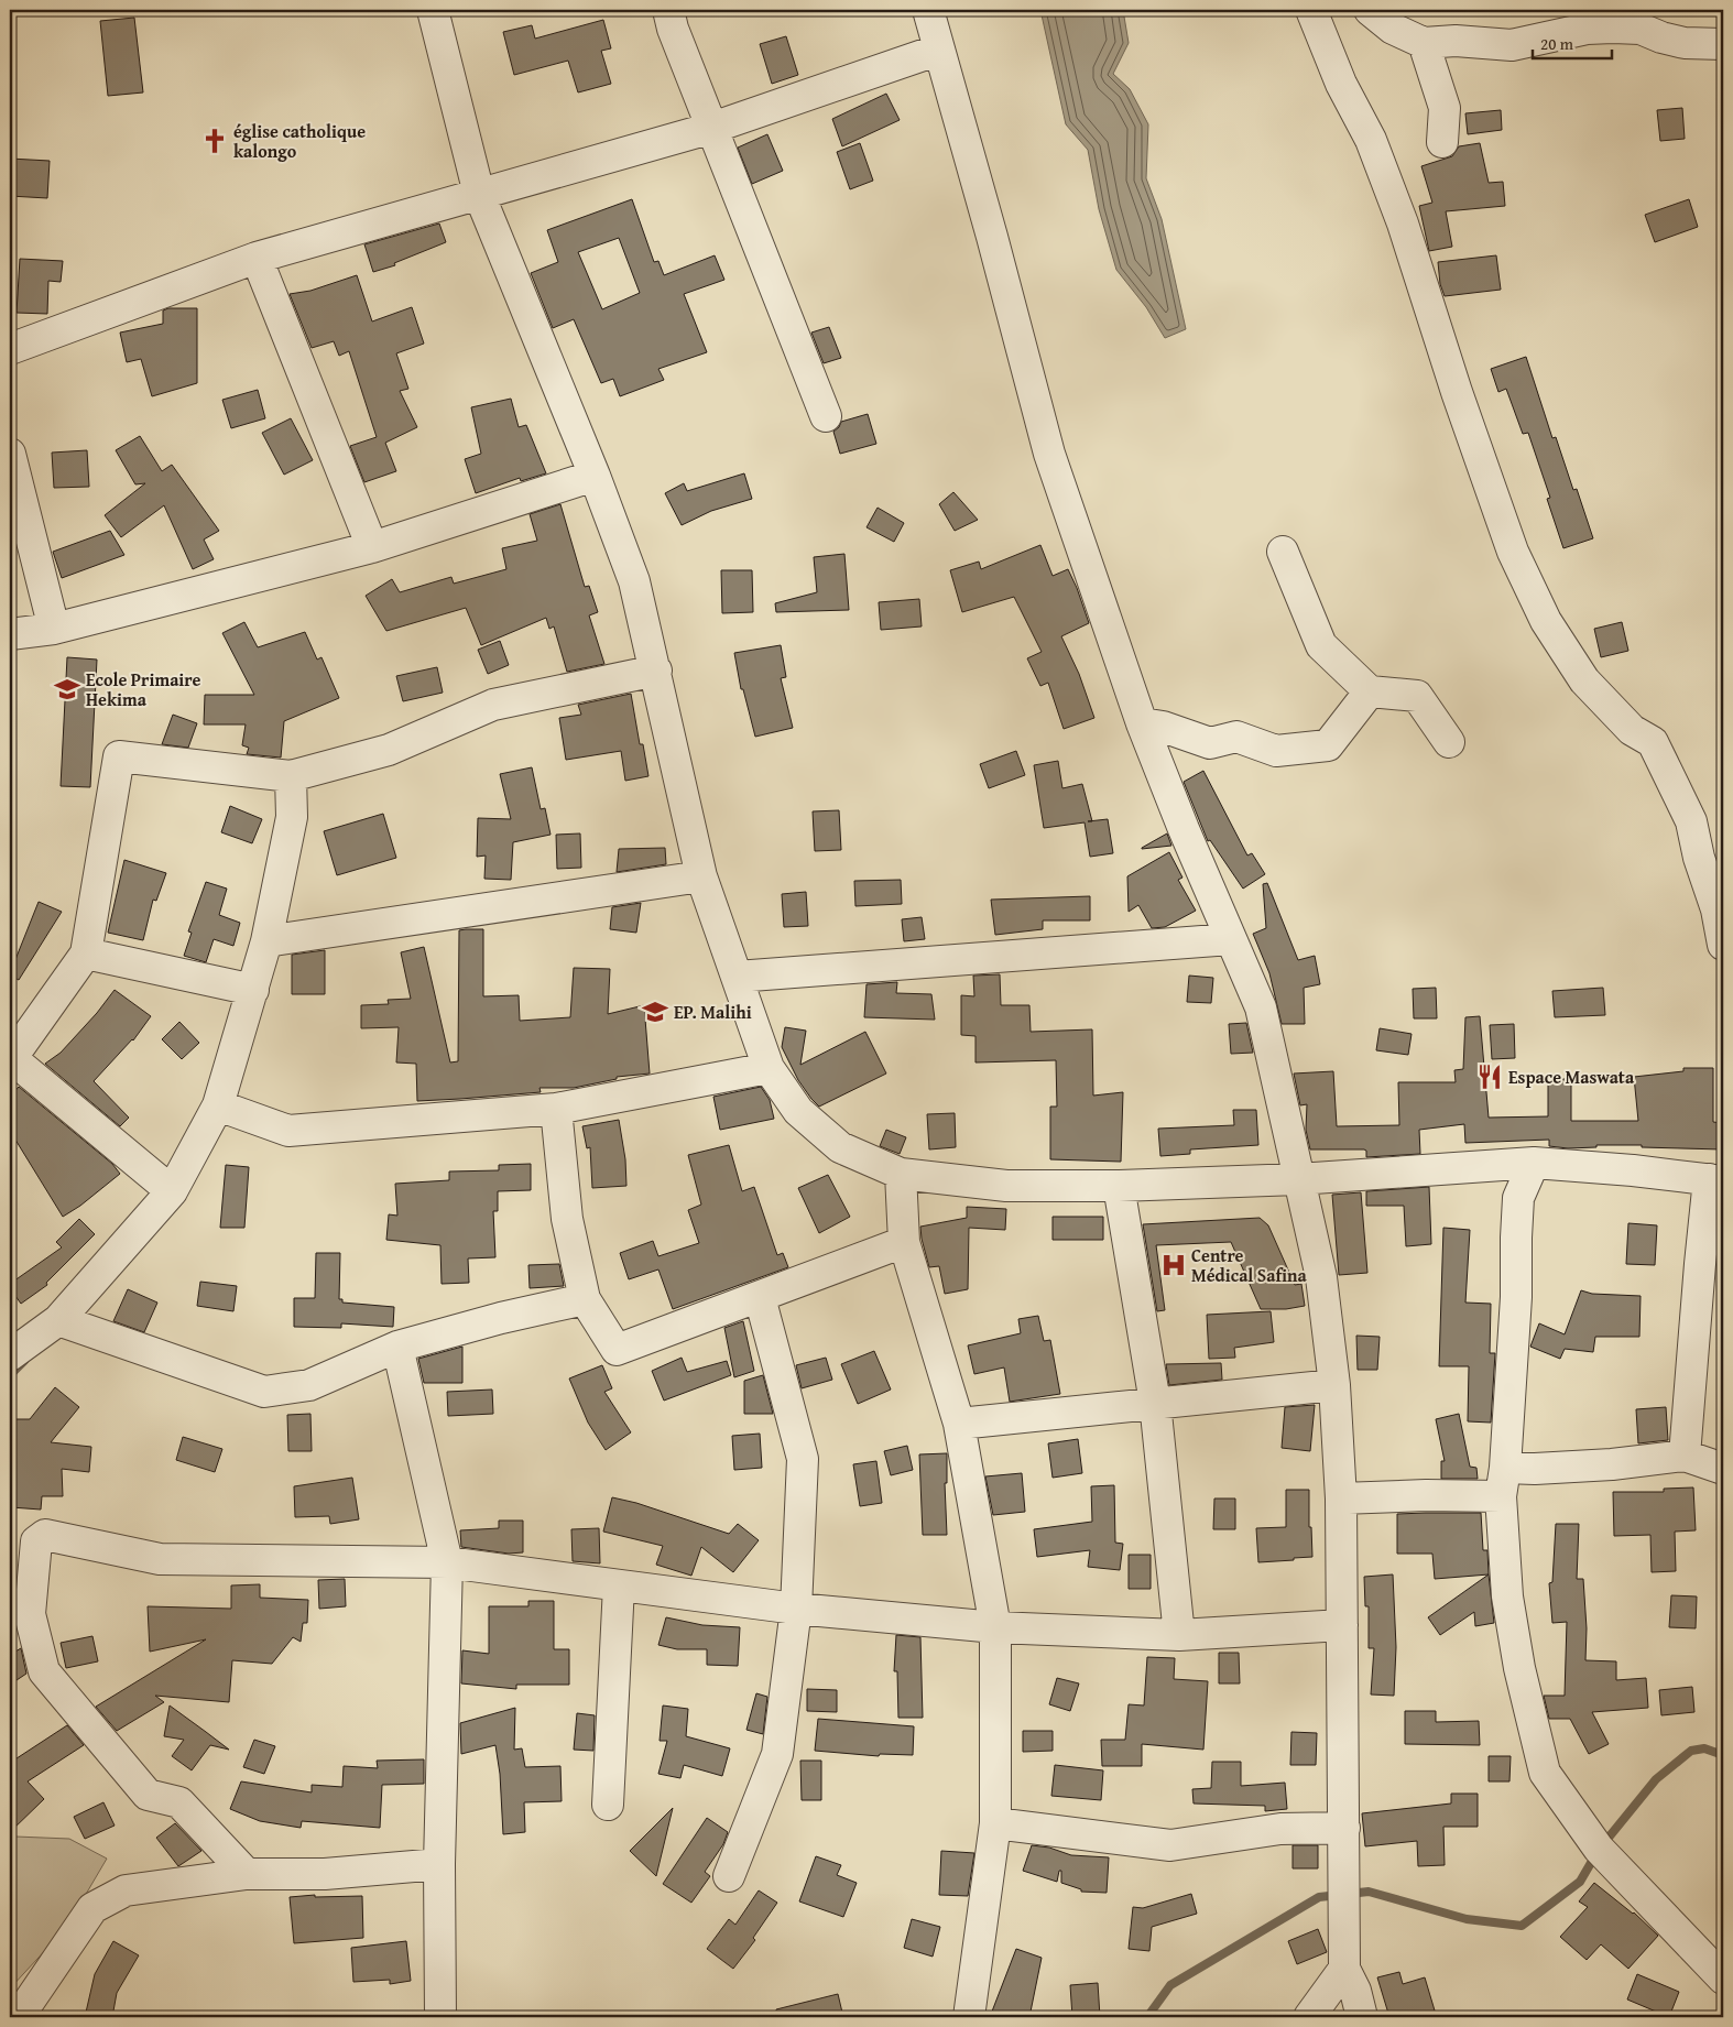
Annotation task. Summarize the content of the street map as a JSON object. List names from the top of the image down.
{
  "places": {
    "church": ["église catholique kalongo"],
    "school or university": ["Ecole Primaire Hekima", "EP. Malihi"],
    "restaurant": ["Espace Maswata"],
    "hospital": ["Centre Médical Safina"]
  },
  "scale_bar": "20 m"
}
